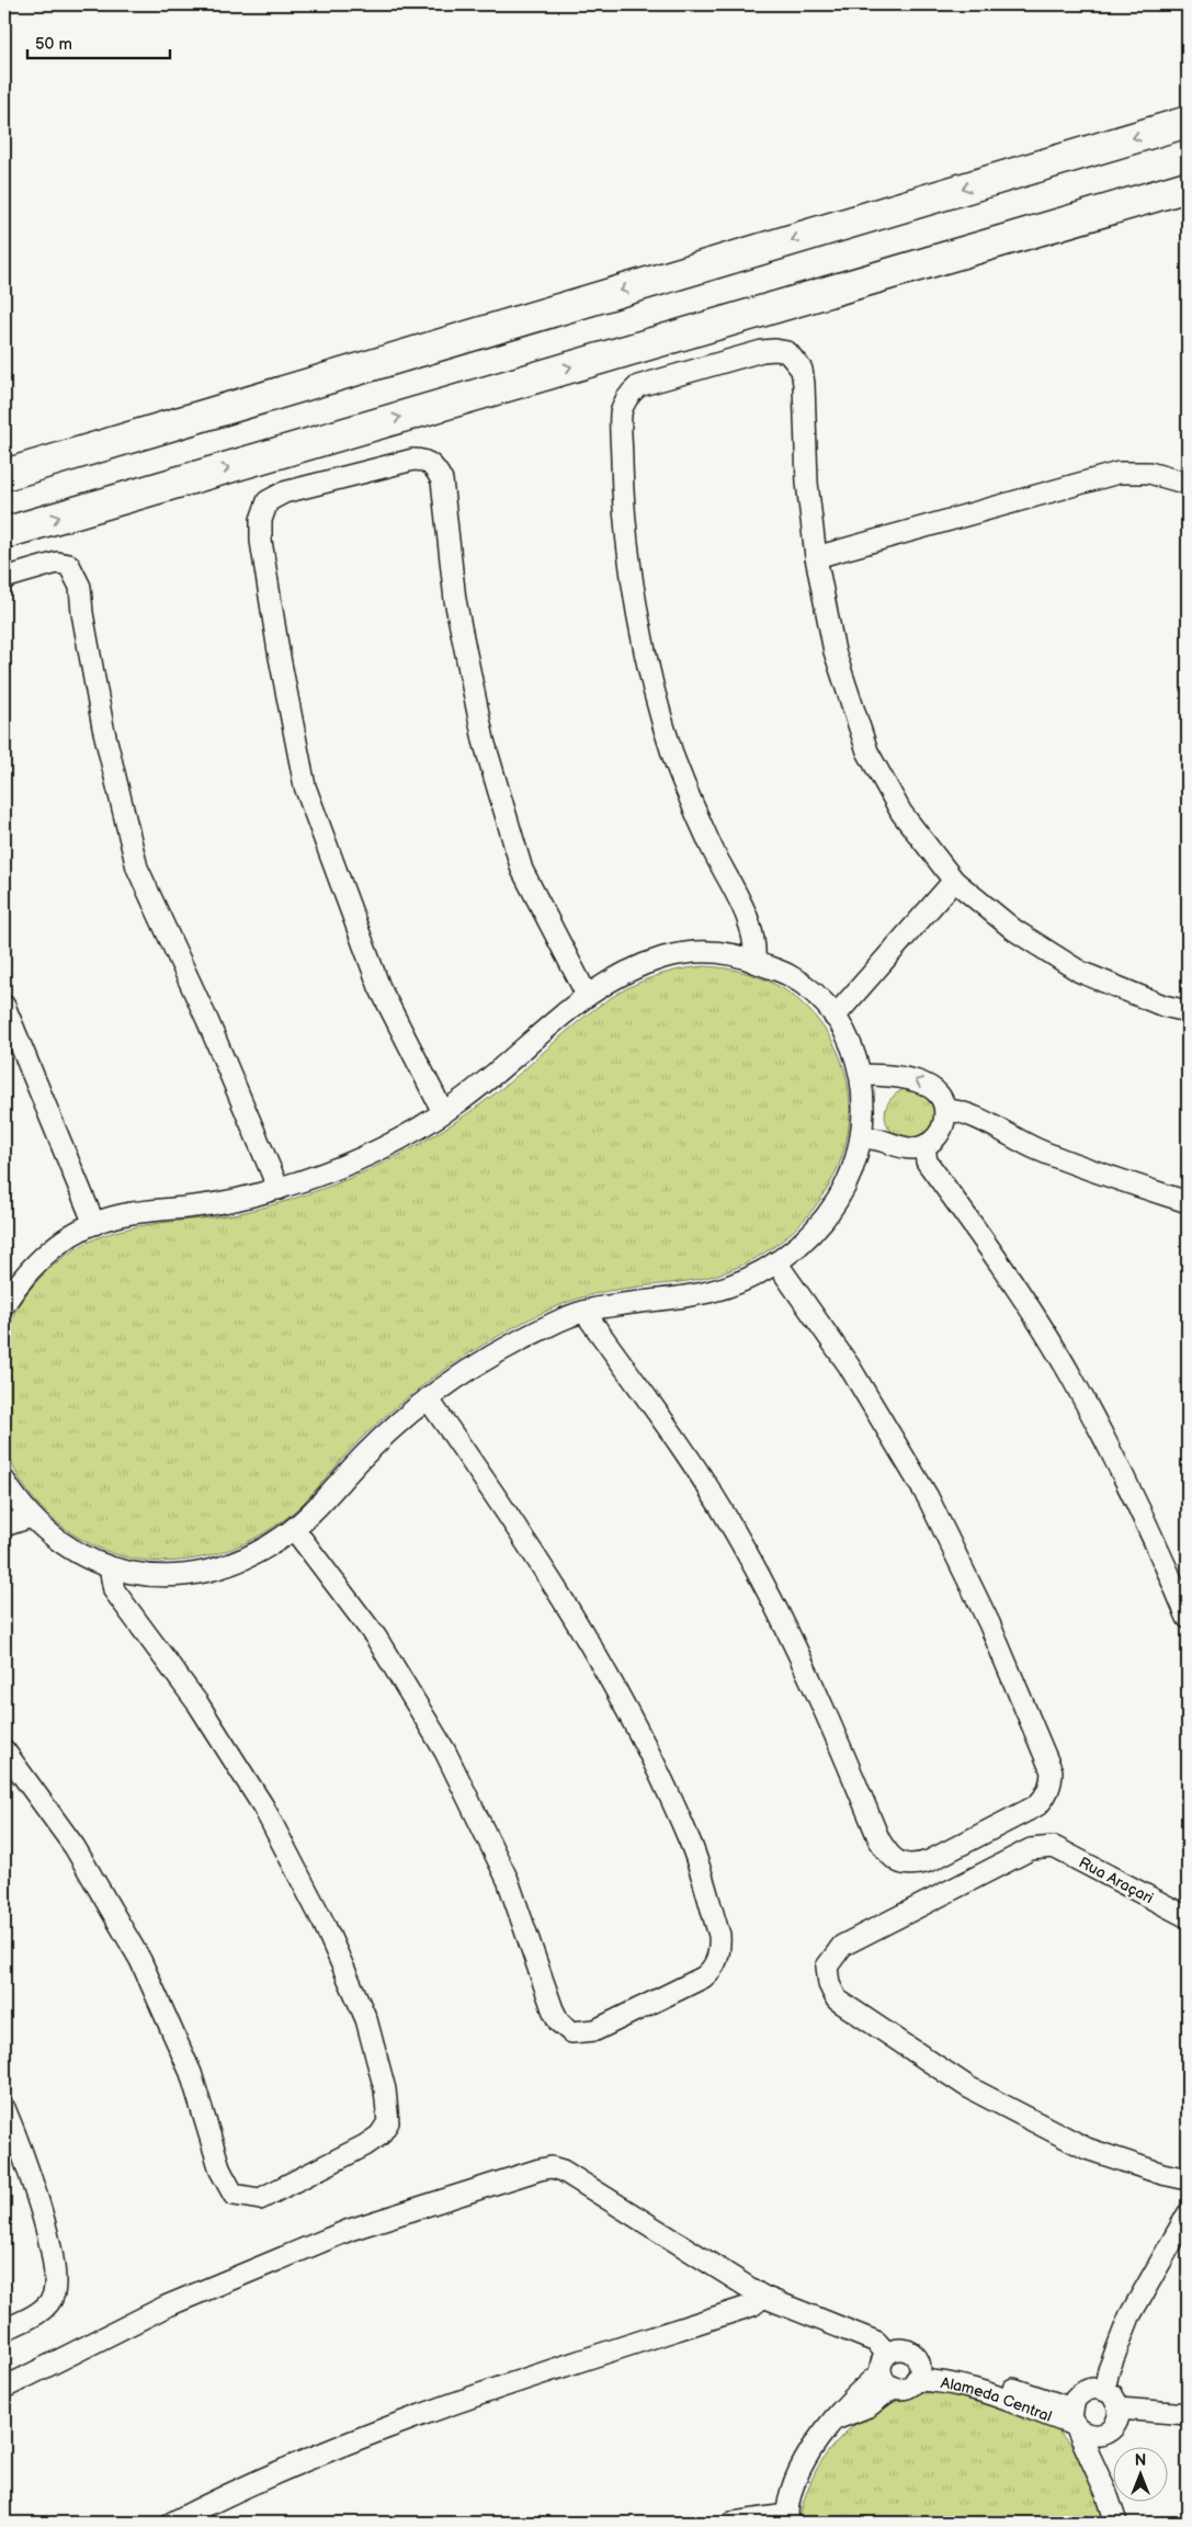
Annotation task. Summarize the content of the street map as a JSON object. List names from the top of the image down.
{
  "streets": {
    "street": ["Rua Araçari", "Alameda Central"]
  },
  "scale_bar": "50 m",
  "north": "top"
}
